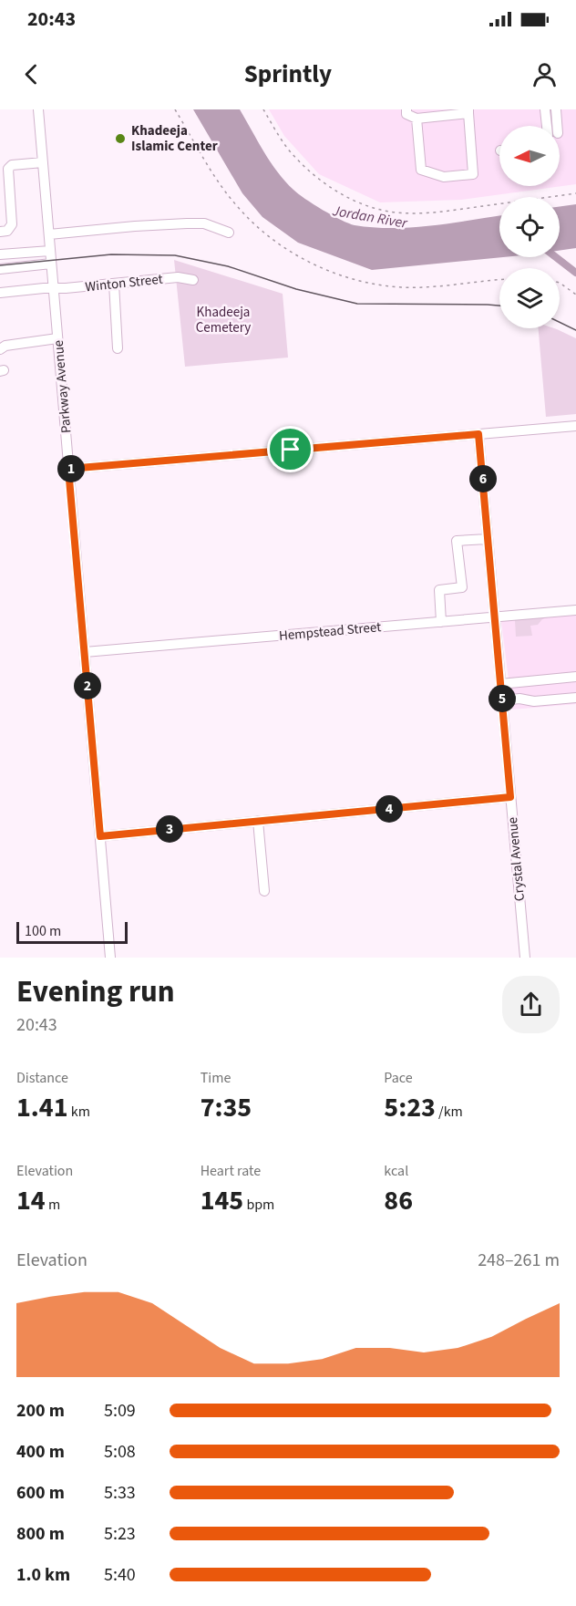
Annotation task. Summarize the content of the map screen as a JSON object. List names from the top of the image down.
{
  "streets": {
    "street": [
      "Winton Street",
      "Parkway Avenue",
      "Hempstead Street",
      "Crystal Avenue"
    ]
  },
  "crossings": [
    ["Winton Street", "Parkway Avenue"],
    ["Parkway Avenue", "Hempstead Street"],
    ["Hempstead Street", "Crystal Avenue"]
  ],
  "water": ["Jordan River"],
  "parks": ["Khadeeja Cemetery"],
  "places": ["Khadeeja Islamic Center"],
  "scale_bar": "100 m",
  "north": "left",
  "page": {
    "status": "20:43",
    "header": "Sprintly",
    "pins": [
      "1",
      "6",
      "2",
      "5",
      "4",
      "3"
    ],
    "scale": "100 m",
    "heading": ["Evening run", "20:43"],
    "stats": [
      ["Distance", "1.41 km"],
      ["Time", "7:35"],
      ["Pace", "5:23 /km"],
      ["Elevation", "14 m"],
      ["Heart rate", "145 bpm"],
      ["kcal", "86"]
    ],
    "chart": ["Elevation", "248–261 m"],
    "list": [
      {
        "name": "200 m",
        "note": "5:09"
      },
      {
        "name": "400 m",
        "note": "5:08"
      },
      {
        "name": "600 m",
        "note": "5:33"
      },
      {
        "name": "800 m",
        "note": "5:23"
      },
      {
        "name": "1.0 km",
        "note": "5:40"
      }
    ]
  }
}
